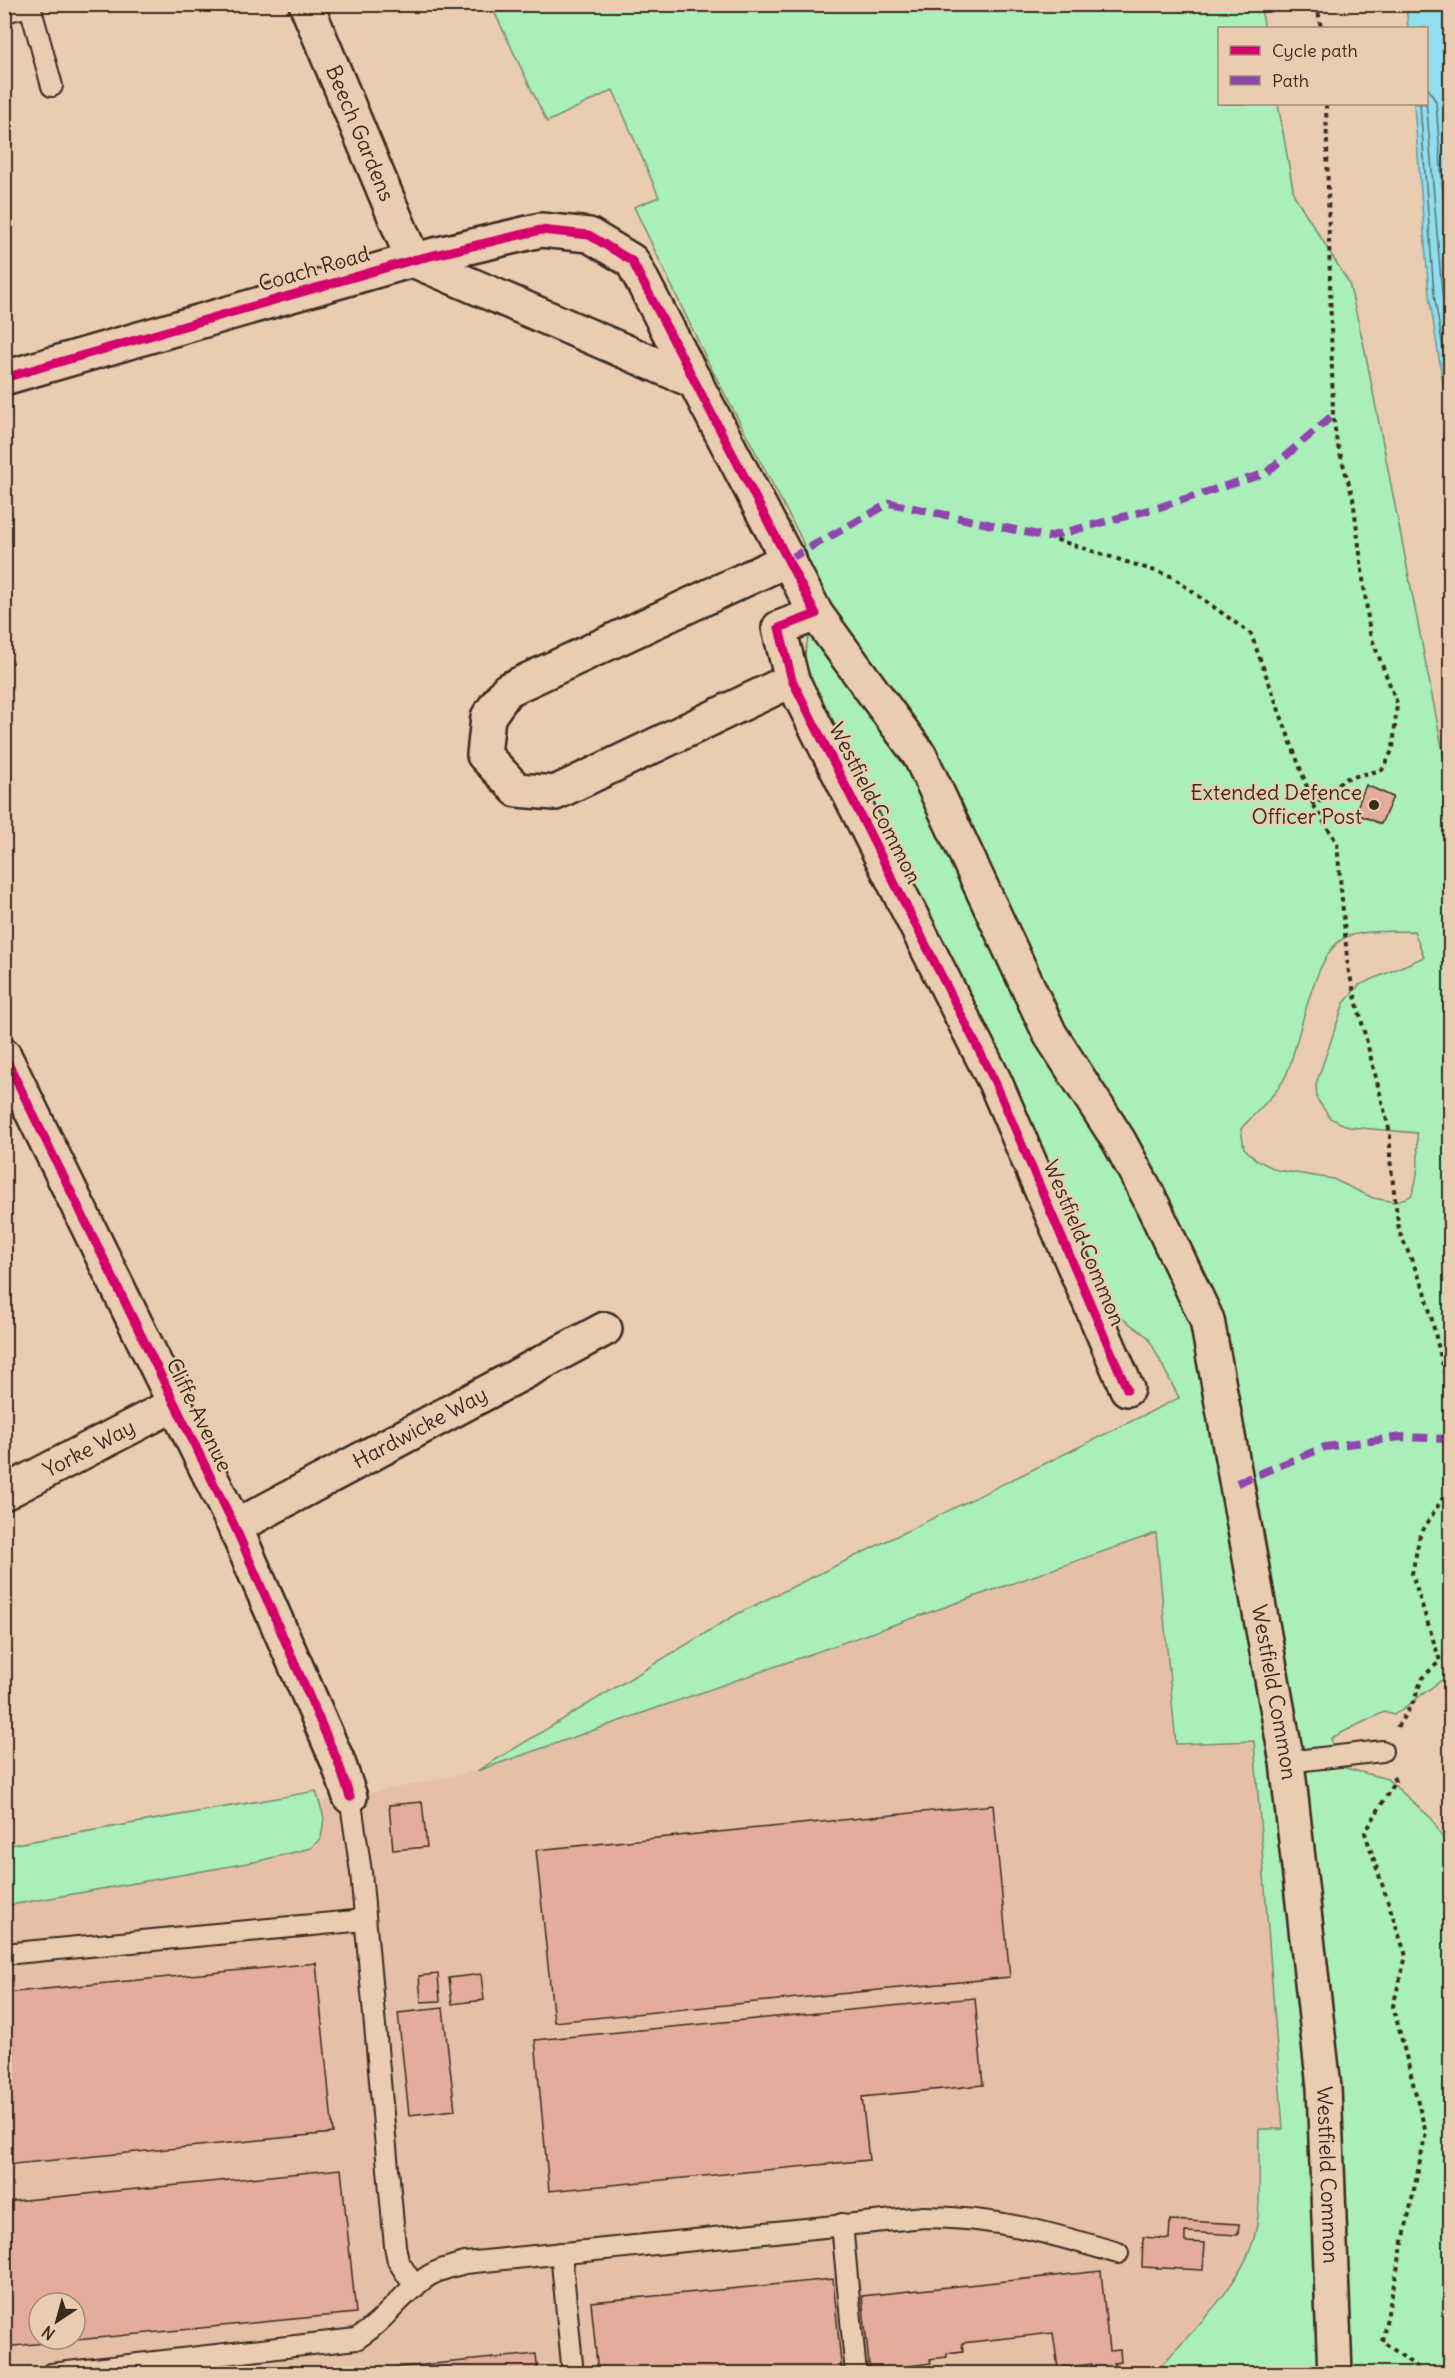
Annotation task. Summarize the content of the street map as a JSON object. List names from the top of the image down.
{
  "streets": {
    "street": [
      "Beech Gardens",
      "Coach Road",
      "Westfield Common",
      "Cliffe Avenue",
      "Hardwicke Way",
      "Yorke Way"
    ]
  },
  "crossings": [
    ["Beech Gardens", "Coach Road"],
    ["Coach Road", "Westfield Common"],
    ["Cliffe Avenue", "Hardwicke Way"],
    ["Cliffe Avenue", "Yorke Way"]
  ],
  "places": ["Extended Defence Officer Post"],
  "legend": ["Cycle path", "Path"],
  "north": "bottom left"
}
